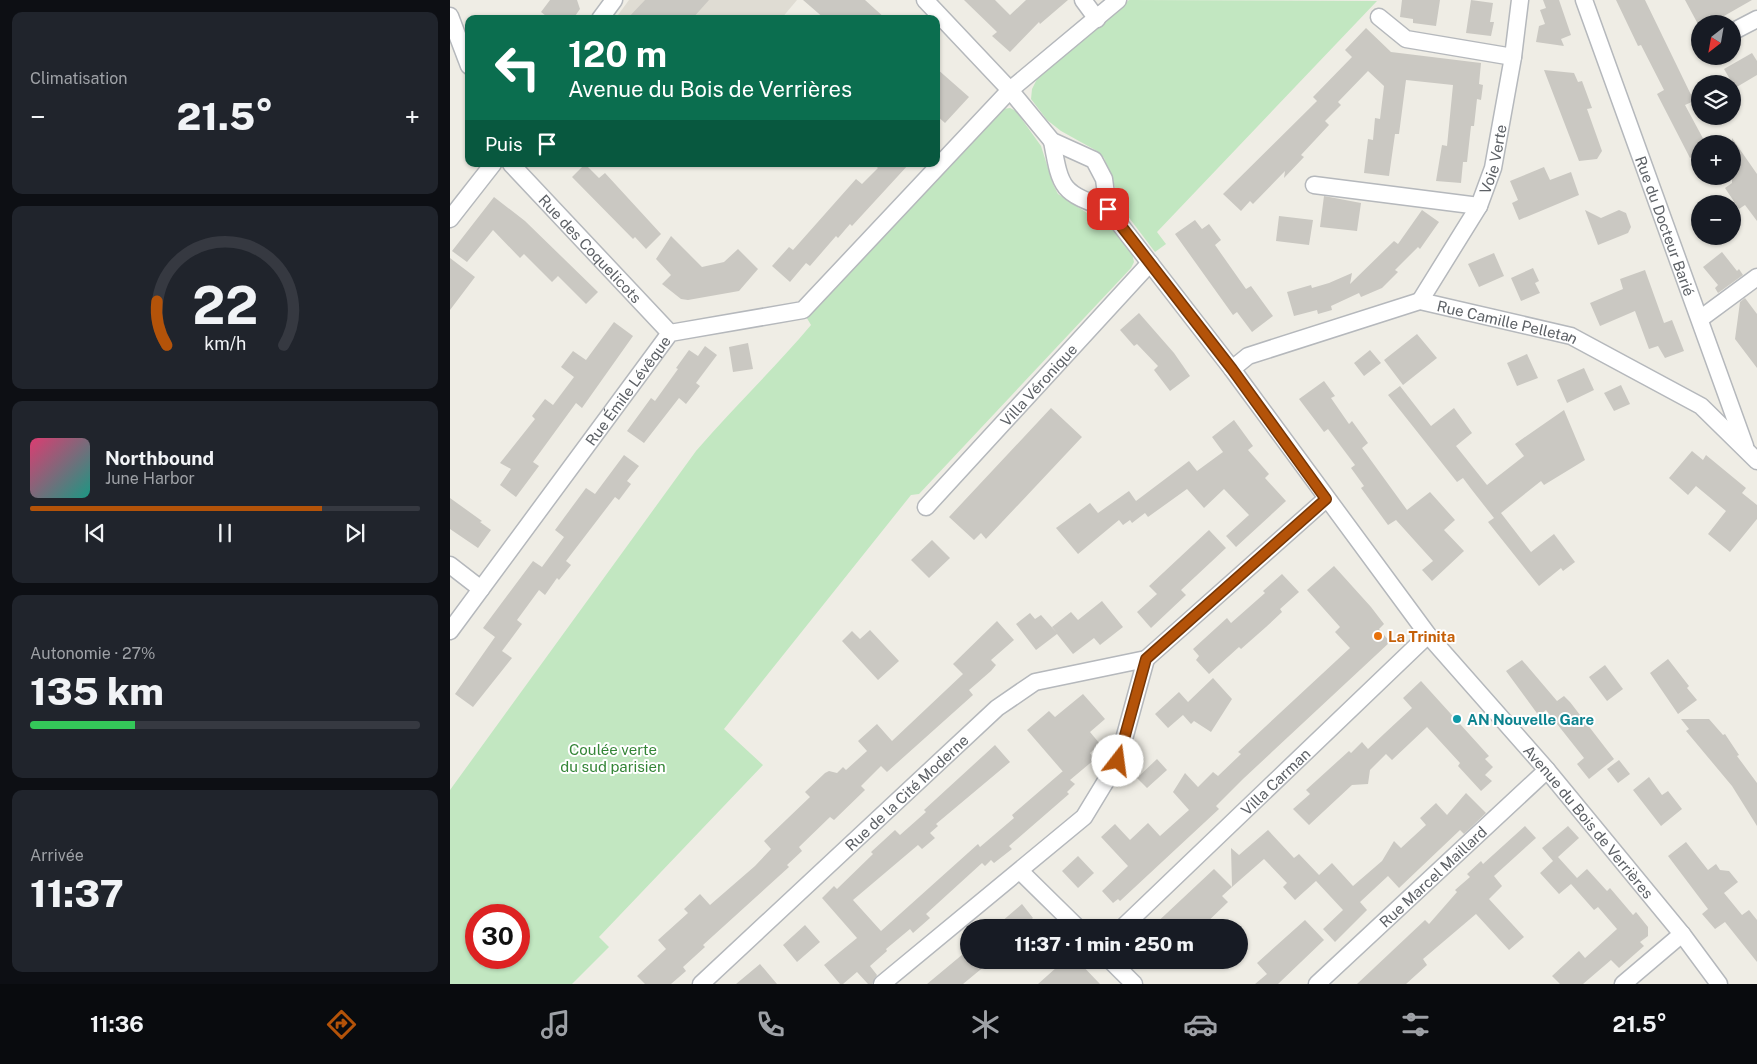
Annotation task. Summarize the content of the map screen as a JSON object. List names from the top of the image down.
{
  "streets": {
    "street": [
      "Voie Verte",
      "Rue du Docteur Barié",
      "Rue des Coquelicots",
      "Rue Camille Pelletan",
      "Villa Véronique",
      "Rue Émile Lévêque",
      "Villa Carman",
      "Rue de la Cité Moderne",
      "Avenue du Bois de Verrières",
      "Rue Marcel Maillard"
    ]
  },
  "crossings": [
    ["Voie Verte", "Rue Camille Pelletan"],
    ["Rue du Docteur Barié", "Rue Camille Pelletan"],
    ["Rue des Coquelicots", "Rue Émile Lévêque"],
    ["Rue Camille Pelletan", "Avenue du Bois de Verrières"],
    ["Villa Véronique", "Avenue du Bois de Verrières"],
    ["Villa Carman", "Avenue du Bois de Verrières"],
    ["Rue de la Cité Moderne", "Avenue du Bois de Verrières"],
    ["Avenue du Bois de Verrières", "Rue Marcel Maillard"]
  ],
  "parks": ["Coulée verte du sud parisien"],
  "places": ["La Trinita", "AN Nouvelle Gare"],
  "north": "bottom left",
  "page": {
    "tile": [
      "Climatisation",
      ["Autonomie · 27%", "135 km"],
      ["Arrivée", "11:37"]
    ],
    "map_buttons": ["+", "−"],
    "turn": ["120 m", "Avenue du Bois de Verrières"],
    "heat": ["−", "21.5°", "+"],
    "then": "Puis",
    "song": ["Northbound", "June Harbor"],
    "limit": "30",
    "trip": "11:37 · 1 min · 250 m",
    "tabs": ["11:36", "21.5°"],
    "gauge": ["22", "km/h"]
  }
}
